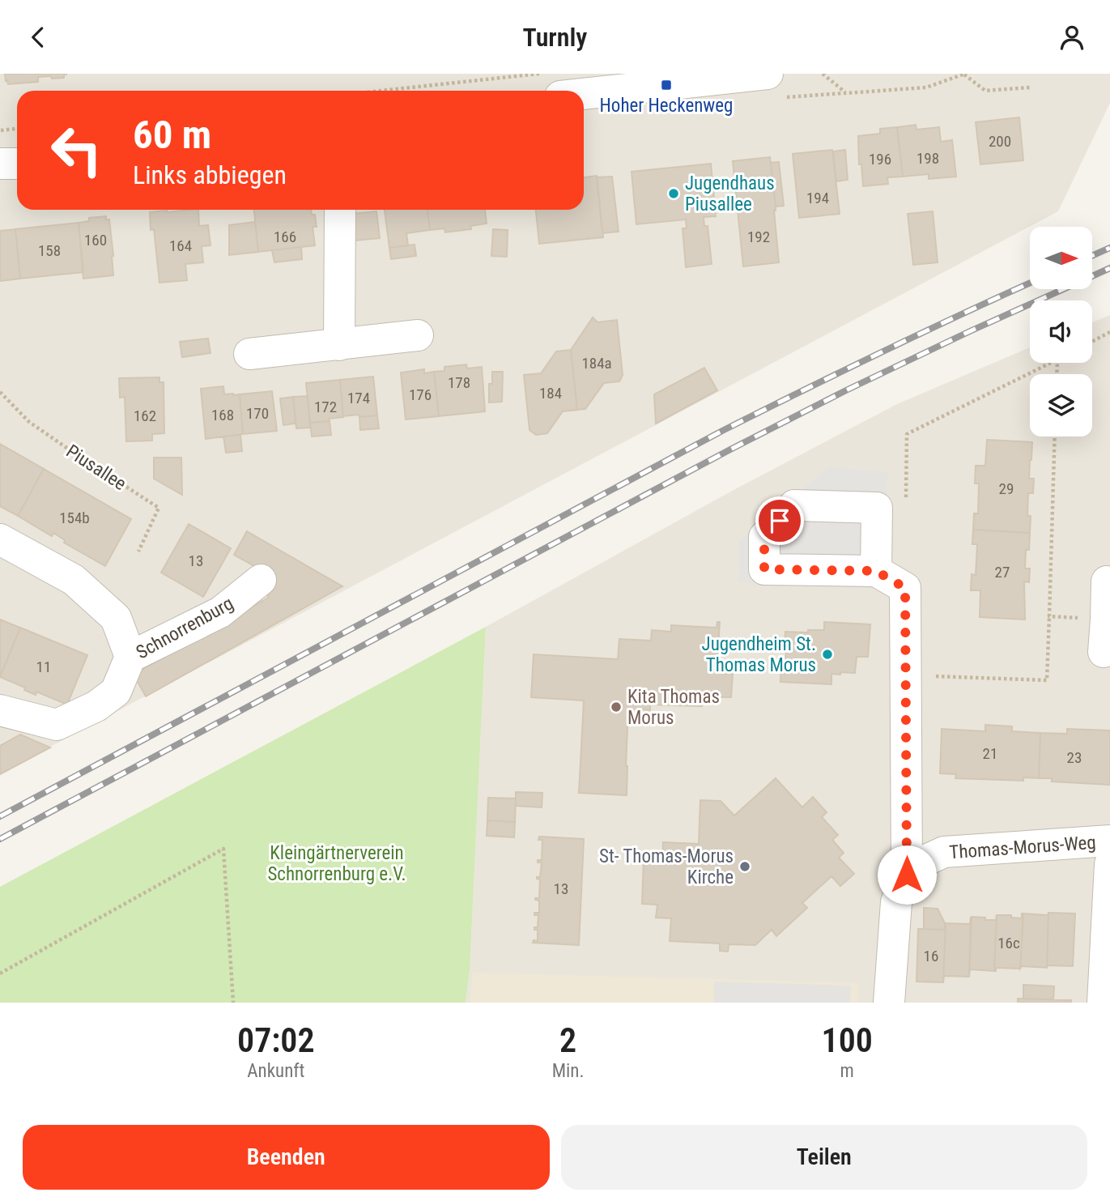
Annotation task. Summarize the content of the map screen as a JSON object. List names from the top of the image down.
{
  "streets": {
    "street": ["Schnorrenburg", "Thomas-Morus-Weg"],
    "path": ["Piusallee"]
  },
  "parks": ["Kleingärtnerverein Schnorrenburg e.V."],
  "places": {
    "transit": ["Hoher Heckenweg"],
    "other": [
      "Jugendhaus Piusallee",
      "Jugendheim St. Thomas Morus",
      "Kita Thomas Morus",
      "St- Thomas-Morus Kirche"
    ]
  },
  "house_numbers": [
    "200",
    "198",
    "196",
    "194",
    "166",
    "192",
    "160",
    "164",
    "158",
    "184a",
    "178",
    "184",
    "176",
    "174",
    "172",
    "170",
    "168",
    "162",
    "29",
    "154b",
    "13",
    "27",
    "11",
    "21",
    "23",
    "13",
    "16c",
    "16"
  ],
  "north": "right",
  "page": {
    "header": "Turnly",
    "turn": ["60 m", "Links abbiegen"],
    "eta": [
      "07:02",
      "Ankunft",
      "2",
      "Min.",
      "100",
      "m"
    ],
    "buttons": ["Beenden", "Teilen"]
  }
}
